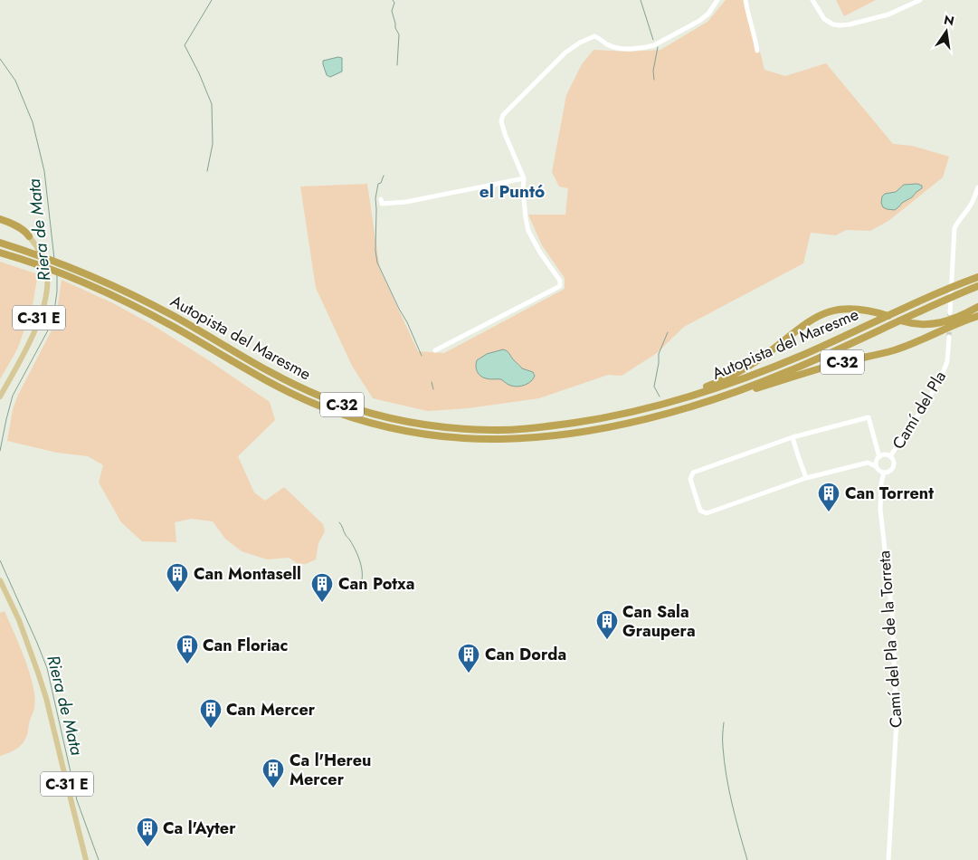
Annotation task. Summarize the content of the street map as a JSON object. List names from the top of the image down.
{
  "streets": {
    "highway": ["C-31 E", "Autopista del Maresme", "C-32"],
    "street": ["Camí del Pla", "Camí del Pla de la Torreta"]
  },
  "crossings": [
    ["Autopista del Maresme", "C-32"],
    ["Camí del Pla", "Camí del Pla de la Torreta"]
  ],
  "districts": ["el Puntó"],
  "water": ["Riera de Mata"],
  "places": {
    "building": [
      "Can Torrent",
      "Can Montasell",
      "Can Potxa",
      "Can Sala Graupera",
      "Can Floriac",
      "Can Dorda",
      "Can Mercer",
      "Ca l'Hereu Mercer",
      "Ca l'Ayter"
    ]
  },
  "north": "top"
}
